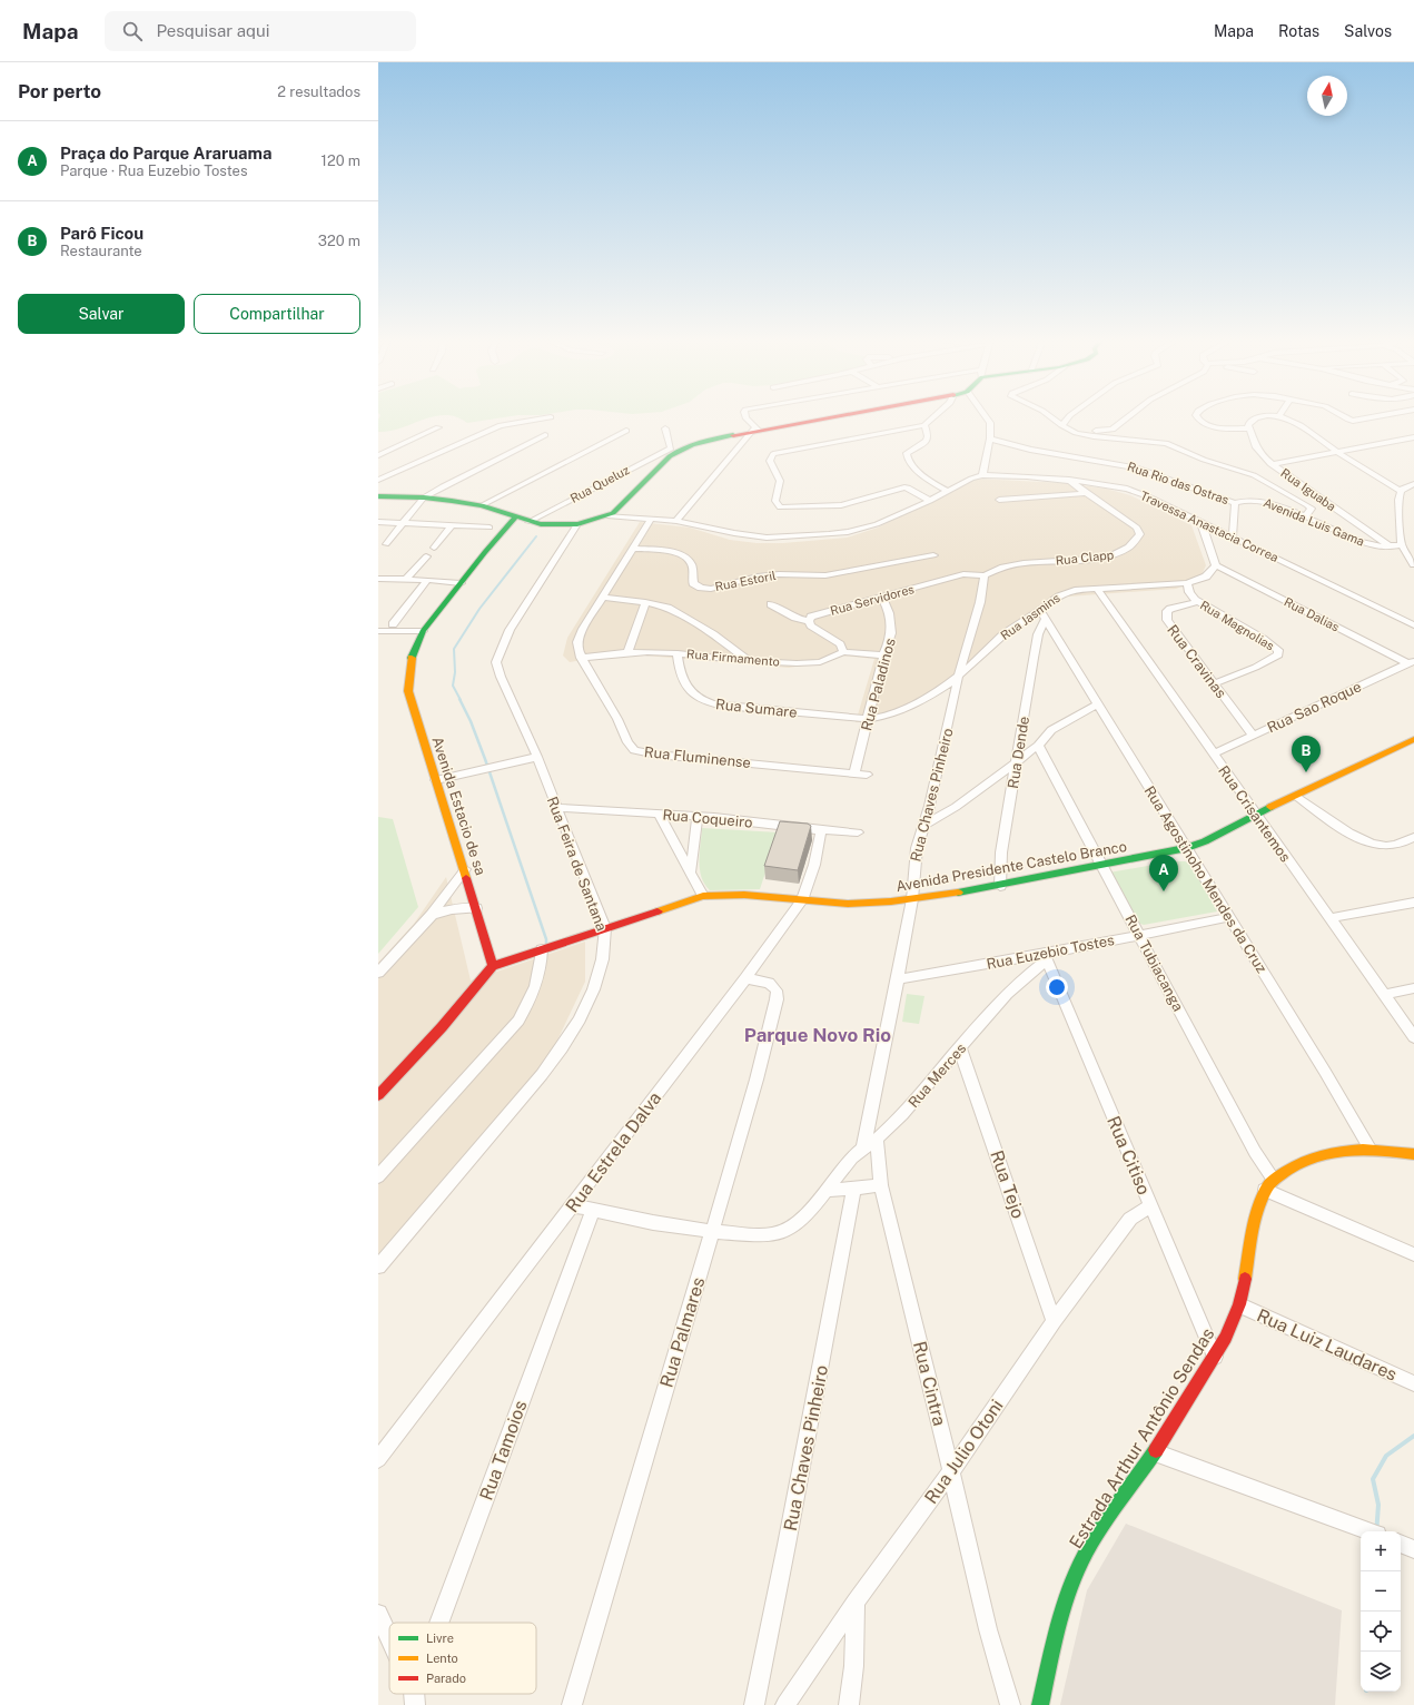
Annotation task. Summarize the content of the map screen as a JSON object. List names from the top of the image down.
{
  "streets": {
    "street": [
      "Rua Rio das Ostras",
      "Rua Queluz",
      "Rua Iguaba",
      "Avenida Luis Gama",
      "Travessa Anastacia Correa",
      "Rua Clapp",
      "Rua Estoril",
      "Rua Servidores",
      "Rua Dalias",
      "Rua Jasmins",
      "Rua Magnolias",
      "Rua Firmamento",
      "Rua Cravinas",
      "Rua Paladinos",
      "Rua Sao Roque",
      "Rua Sumare",
      "Rua Dende",
      "Rua Fluminense",
      "Rua Chaves Pinheiro",
      "Avenida Estacio de sa",
      "Rua Crisantemos",
      "Rua Coqueiro",
      "Rua Feira de Santana",
      "Avenida Presidente Castelo Branco",
      "Rua Agostinoho Mendes da Cruz",
      "Rua Euzebio Tostes",
      "Rua Tubiacanga",
      "Rua Merces",
      "Rua Estrela Dalva",
      "Rua Citiso",
      "Rua Tejo",
      "Rua Palmares",
      "Rua Luiz Laudares",
      "Rua Cintra",
      "Estrada Arthur Antônio Sendas",
      "Rua Tamoios",
      "Rua Julio Otoni"
    ]
  },
  "crossings": [
    ["Rua Rio das Ostras", "Avenida Luis Gama"],
    ["Rua Iguaba", "Avenida Luis Gama"],
    ["Travessa Anastacia Correa", "Rua Clapp"],
    ["Travessa Anastacia Correa", "Rua Fluminense"],
    ["Rua Clapp", "Rua Servidores"],
    ["Rua Clapp", "Rua Chaves Pinheiro"],
    ["Rua Estoril", "Rua Fluminense"],
    ["Rua Servidores", "Rua Firmamento"],
    ["Rua Servidores", "Rua Paladinos"],
    ["Rua Servidores", "Rua Chaves Pinheiro"],
    ["Rua Dalias", "Rua Jasmins"],
    ["Rua Dalias", "Rua Sao Roque"],
    ["Rua Jasmins", "Rua Magnolias"],
    ["Rua Jasmins", "Rua Paladinos"],
    ["Rua Jasmins", "Rua Sumare"],
    ["Rua Jasmins", "Rua Dende"],
    ["Rua Jasmins", "Rua Chaves Pinheiro"],
    ["Rua Jasmins", "Rua Crisantemos"],
    ["Rua Jasmins", "Rua Agostinoho Mendes da Cruz"],
    ["Rua Magnolias", "Rua Cravinas"],
    ["Rua Firmamento", "Rua Paladinos"],
    ["Rua Firmamento", "Rua Sumare"],
    ["Rua Firmamento", "Rua Fluminense"],
    ["Rua Cravinas", "Rua Sao Roque"],
    ["Rua Paladinos", "Rua Sumare"],
    ["Rua Paladinos", "Rua Fluminense"],
    ["Rua Sao Roque", "Rua Crisantemos"],
    ["Rua Dende", "Avenida Presidente Castelo Branco"],
    ["Rua Dende", "Rua Agostinoho Mendes da Cruz"],
    ["Rua Chaves Pinheiro", "Avenida Presidente Castelo Branco"],
    ["Rua Chaves Pinheiro", "Rua Euzebio Tostes"],
    ["Rua Chaves Pinheiro", "Rua Merces"],
    ["Rua Chaves Pinheiro", "Rua Cintra"],
    ["Avenida Estacio de sa", "Avenida Presidente Castelo Branco"],
    ["Rua Crisantemos", "Avenida Presidente Castelo Branco"],
    ["Rua Coqueiro", "Rua Feira de Santana"],
    ["Rua Coqueiro", "Rua Estrela Dalva"],
    ["Rua Feira de Santana", "Avenida Presidente Castelo Branco"],
    ["Avenida Presidente Castelo Branco", "Rua Agostinoho Mendes da Cruz"],
    ["Avenida Presidente Castelo Branco", "Rua Tubiacanga"],
    ["Avenida Presidente Castelo Branco", "Rua Estrela Dalva"],
    ["Rua Agostinoho Mendes da Cruz", "Rua Euzebio Tostes"],
    ["Rua Euzebio Tostes", "Rua Tubiacanga"],
    ["Rua Euzebio Tostes", "Rua Merces"],
    ["Rua Euzebio Tostes", "Rua Citiso"],
    ["Rua Tubiacanga", "Estrada Arthur Antônio Sendas"],
    ["Rua Merces", "Rua Estrela Dalva"],
    ["Rua Merces", "Rua Citiso"],
    ["Rua Merces", "Rua Tejo"],
    ["Rua Merces", "Rua Palmares"],
    ["Rua Merces", "Rua Cintra"],
    ["Rua Merces", "Rua Tamoios"],
    ["Rua Estrela Dalva", "Rua Palmares"],
    ["Rua Citiso", "Estrada Arthur Antônio Sendas"],
    ["Rua Citiso", "Rua Julio Otoni"],
    ["Rua Tejo", "Rua Julio Otoni"],
    ["Rua Luiz Laudares", "Estrada Arthur Antônio Sendas"],
    ["Rua Cintra", "Rua Julio Otoni"]
  ],
  "districts": ["Parque Novo Rio"],
  "legend": ["Livre", "Lento", "Parado"],
  "north": "top",
  "page": {
    "header": "Mapa",
    "search": "Pesquisar aqui",
    "nav": ["Mapa", "Rotas", "Salvos"],
    "heading": ["Por perto", "2 resultados"],
    "list": [
      {
        "mark": "A",
        "name": "Praça do Parque Araruama",
        "note": "Parque · Rua Euzebio Tostes",
        "value": "120 m"
      },
      {
        "mark": "B",
        "name": "Parô Ficou",
        "note": "Restaurante",
        "value": "320 m"
      }
    ],
    "buttons": ["Salvar", "Compartilhar"],
    "pins": ["B", "A"],
    "map_buttons": ["+", "−"]
  }
}
